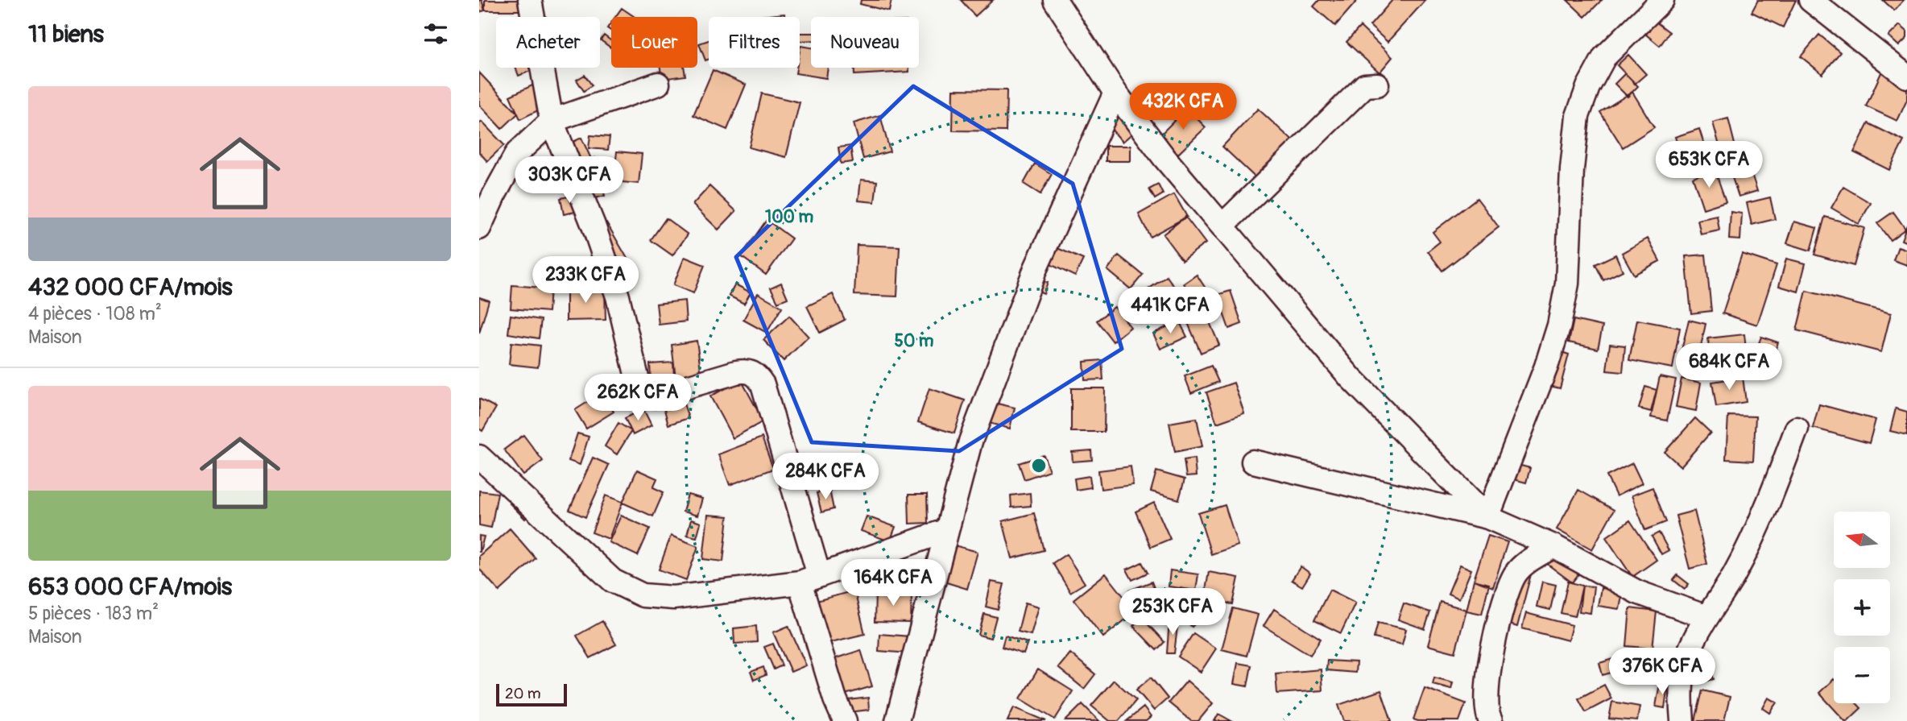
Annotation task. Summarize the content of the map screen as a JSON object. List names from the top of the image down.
{
  "scale_bar": "20 m",
  "north": "left",
  "page": {
    "heading": "11 biens",
    "chip": [
      "Acheter",
      "Louer",
      "Filtres",
      "Nouveau"
    ],
    "list": [
      {
        "name": "432 000 CFA/mois",
        "note": "4 pièces · 108 m² · Maison"
      },
      {
        "name": "653 000 CFA/mois",
        "note": "5 pièces · 183 m² · Maison"
      }
    ],
    "price": [
      "432K CFA",
      "653K CFA",
      "303K CFA",
      "233K CFA",
      "441K CFA",
      "684K CFA",
      "262K CFA",
      "284K CFA",
      "164K CFA",
      "253K CFA",
      "376K CFA"
    ],
    "map_buttons": ["+", "−"],
    "scale": "20 m"
  },
  "rings": ["100 m", "50 m"]
}
